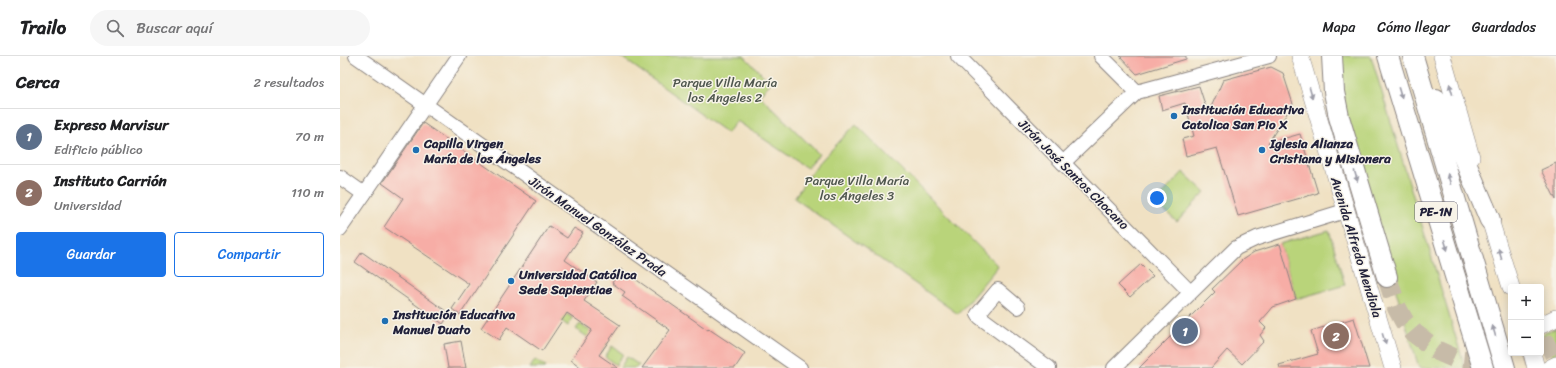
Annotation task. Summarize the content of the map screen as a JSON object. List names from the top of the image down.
{
  "streets": {
    "highway": ["PE-1N"],
    "main road": ["Avenida Alfredo Mendiola"],
    "street": ["Jirón José Santos Chocano", "Jirón Manuel González Prada"]
  },
  "parks": ["Parque Villa María los Ángeles 2", "Parque Villa María los Ángeles 3"],
  "places": [
    "Institución Educativa Catolica San Pio X",
    "Capilla Virgen María de los Ángeles",
    "Iglesia Alianza Cristiana y Misionera",
    "Universidad Católica Sede Sapientiae",
    "Institución Educativa Manuel Duato"
  ],
  "page": {
    "header": "Trailo",
    "search": "Buscar aquí",
    "nav": ["Mapa", "Cómo llegar", "Guardados"],
    "heading": ["Cerca", "2 resultados"],
    "list": [
      {
        "mark": "1",
        "name": "Expreso Marvisur",
        "note": "Edificio público",
        "value": "70 m"
      },
      {
        "mark": "2",
        "name": "Instituto Carrión",
        "note": "Universidad",
        "value": "110 m"
      }
    ],
    "buttons": ["Guardar", "Compartir"],
    "map_buttons": ["+", "−"],
    "pins": ["1", "2"]
  }
}
